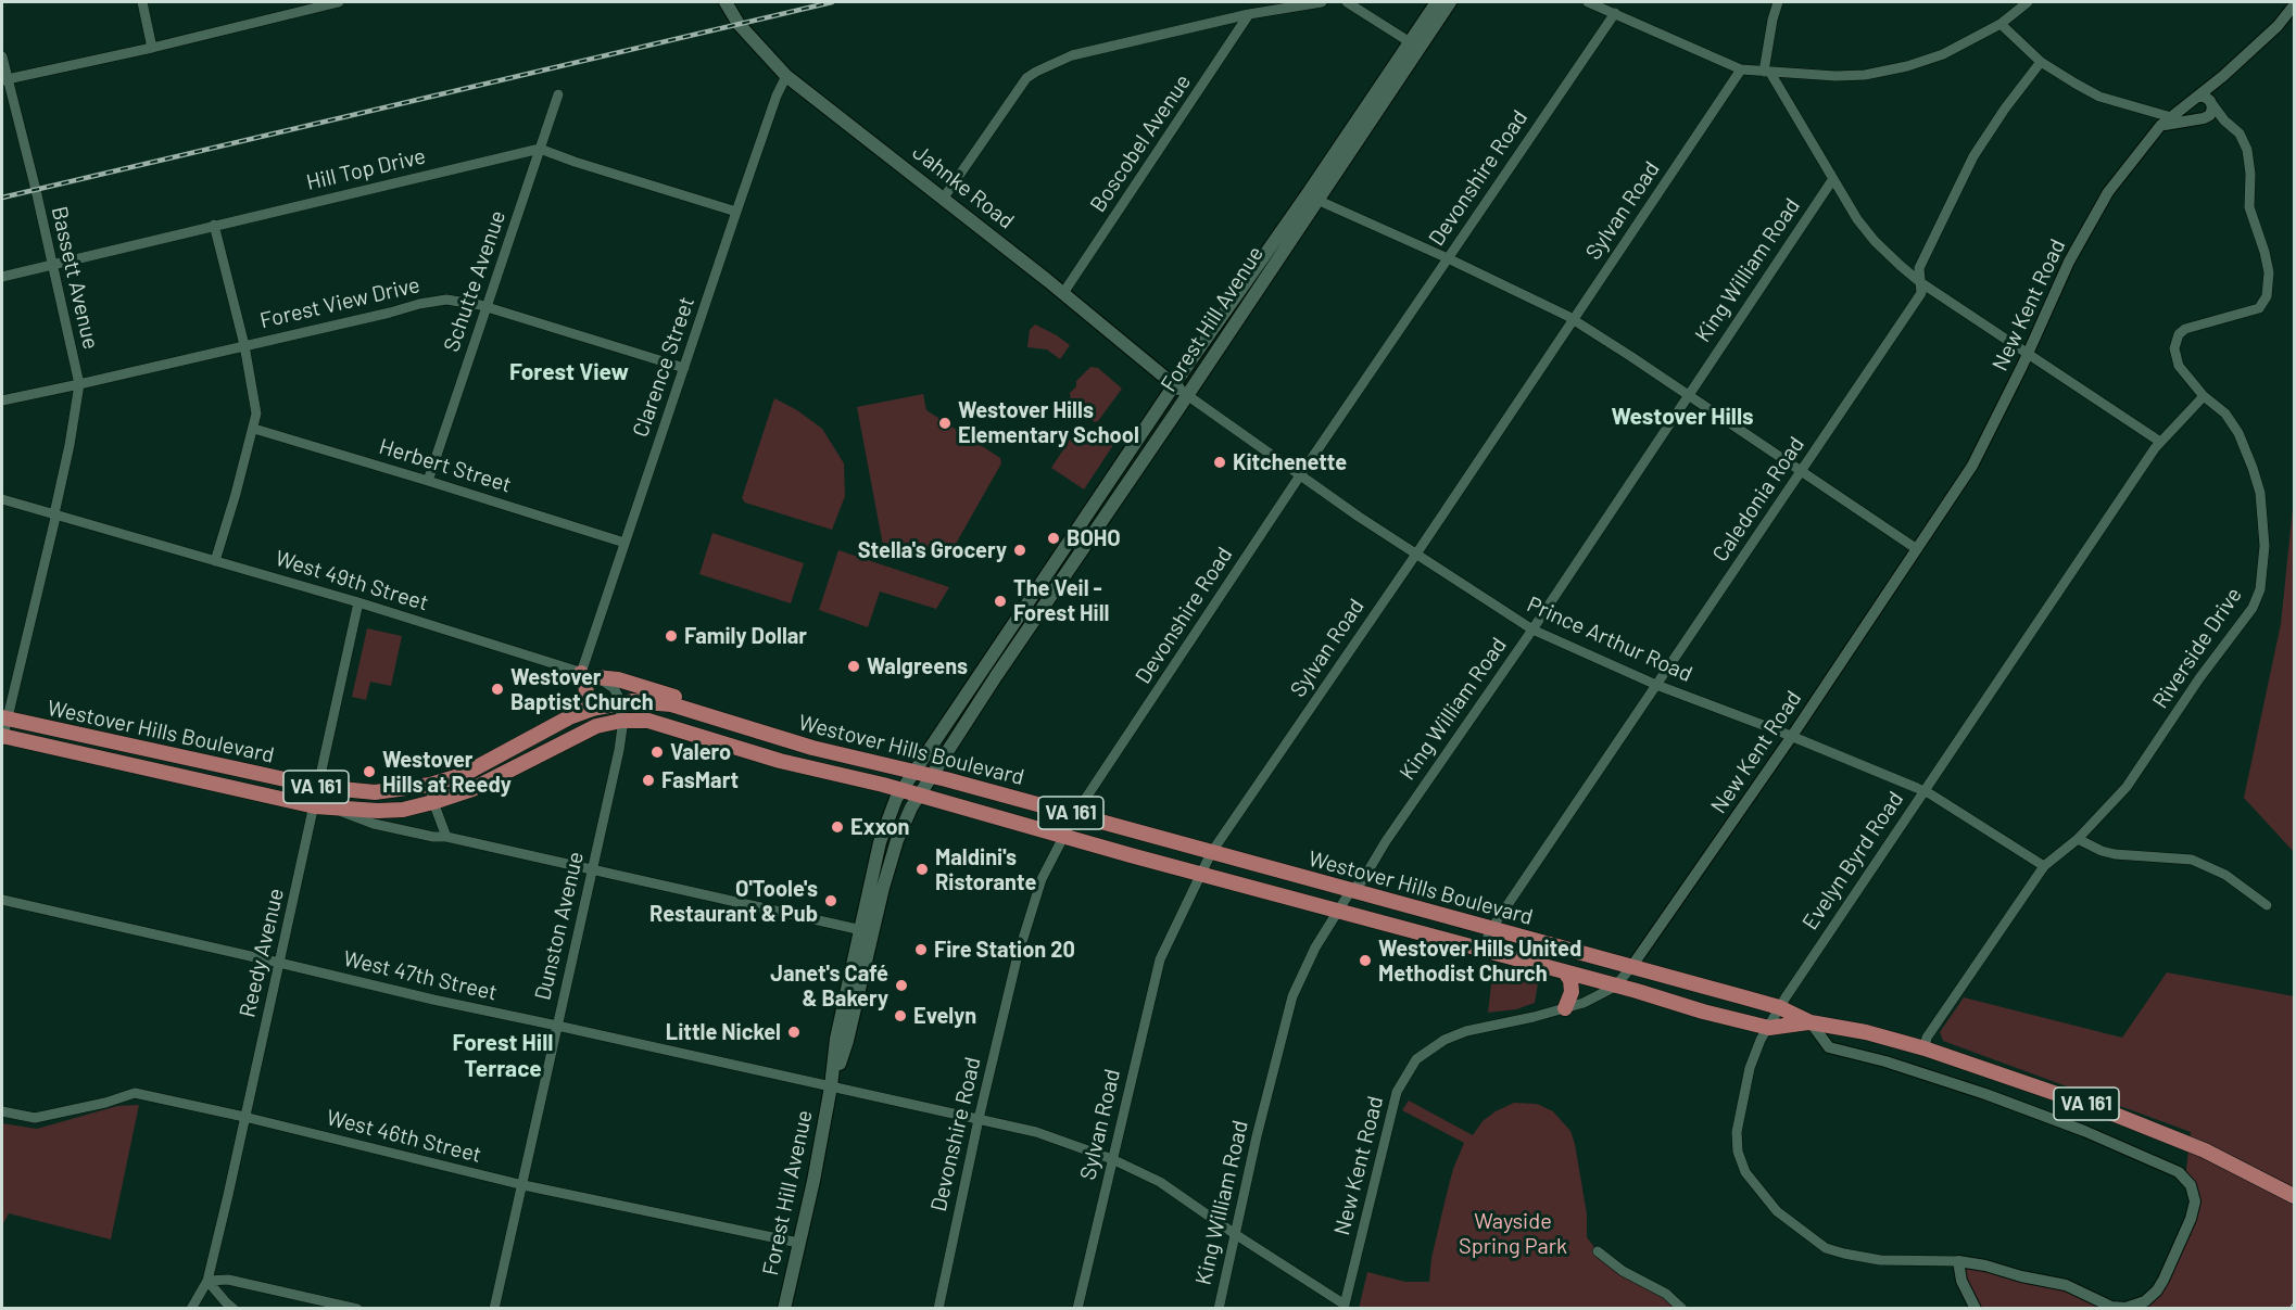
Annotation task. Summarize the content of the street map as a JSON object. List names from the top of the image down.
{
  "streets": {
    "main road": [
      "Jahnke Road",
      "Forest Hill Avenue",
      "Westover Hills Boulevard",
      "VA 161"
    ],
    "street": [
      "Boscobel Avenue",
      "Hill Top Drive",
      "Devonshire Road",
      "Sylvan Road",
      "King William Road",
      "Bassett Avenue",
      "Schutte Avenue",
      "Forest View Drive",
      "New Kent Road",
      "Clarence Street",
      "Herbert Street",
      "Caledonia Road",
      "West 49th Street",
      "Prince Arthur Road",
      "Riverside Drive",
      "Evelyn Byrd Road",
      "Dunston Avenue",
      "Reedy Avenue",
      "West 47th Street",
      "West 46th Street"
    ]
  },
  "crossings": [
    ["Boscobel Avenue", "Jahnke Road"],
    ["Hill Top Drive", "Bassett Avenue"],
    ["Hill Top Drive", "Schutte Avenue"],
    ["Devonshire Road", "Prince Arthur Road"],
    ["Devonshire Road", "Westover Hills Boulevard"],
    ["Devonshire Road", "West 47th Street"],
    ["Jahnke Road", "Forest Hill Avenue"],
    ["Jahnke Road", "Clarence Street"],
    ["Jahnke Road", "Prince Arthur Road"],
    ["Sylvan Road", "Prince Arthur Road"],
    ["Sylvan Road", "Westover Hills Boulevard"],
    ["Sylvan Road", "West 47th Street"],
    ["King William Road", "Prince Arthur Road"],
    ["King William Road", "Westover Hills Boulevard"],
    ["King William Road", "West 47th Street"],
    ["Bassett Avenue", "Forest View Drive"],
    ["Bassett Avenue", "West 49th Street"],
    ["Bassett Avenue", "Westover Hills Boulevard"],
    ["Schutte Avenue", "Forest View Drive"],
    ["Schutte Avenue", "Herbert Street"],
    ["Forest View Drive", "Clarence Street"],
    ["New Kent Road", "Prince Arthur Road"],
    ["New Kent Road", "Riverside Drive"],
    ["New Kent Road", "Westover Hills Boulevard"],
    ["New Kent Road", "West 47th Street"],
    ["Forest Hill Avenue", "Prince Arthur Road"],
    ["Forest Hill Avenue", "Westover Hills Boulevard"],
    ["Forest Hill Avenue", "West 47th Street"],
    ["Forest Hill Avenue", "West 46th Street"],
    ["Clarence Street", "Herbert Street"],
    ["Clarence Street", "West 49th Street"],
    ["Caledonia Road", "Prince Arthur Road"],
    ["Caledonia Road", "Westover Hills Boulevard"],
    ["West 49th Street", "Westover Hills Boulevard"],
    ["West 49th Street", "Dunston Avenue"],
    ["West 49th Street", "Reedy Avenue"],
    ["Prince Arthur Road", "Riverside Drive"],
    ["Prince Arthur Road", "Evelyn Byrd Road"],
    ["Riverside Drive", "Westover Hills Boulevard"],
    ["Riverside Drive", "Evelyn Byrd Road"],
    ["Westover Hills Boulevard", "Evelyn Byrd Road"],
    ["Westover Hills Boulevard", "Dunston Avenue"],
    ["Westover Hills Boulevard", "Reedy Avenue"],
    ["Dunston Avenue", "West 47th Street"],
    ["Dunston Avenue", "West 46th Street"],
    ["Reedy Avenue", "West 47th Street"],
    ["Reedy Avenue", "West 46th Street"]
  ],
  "districts": ["Forest View", "Westover Hills", "Forest Hill Terrace"],
  "parks": ["Wayside Spring Park"],
  "places": [
    "Westover Hills Elementary School",
    "Kitchenette",
    "BOHO",
    "Stella's Grocery",
    "The Veil - Forest Hill",
    "Family Dollar",
    "Walgreens",
    "Westover Baptist Church",
    "Valero",
    "Westover Hills at Reedy",
    "FasMart",
    "Exxon",
    "Maldini's Ristorante",
    "O'Toole's Restaurant & Pub",
    "Fire Station 20",
    "Westover Hills United Methodist Church",
    "Janet's Café & Bakery",
    "Evelyn",
    "Little Nickel"
  ]
}
